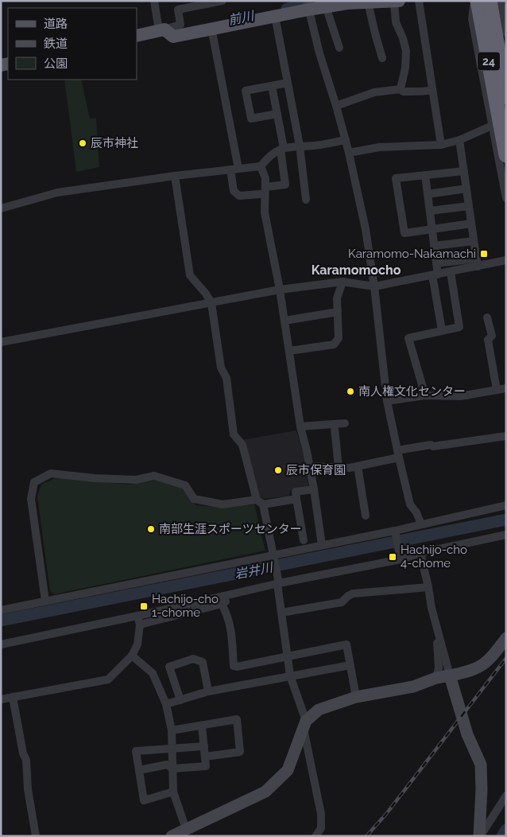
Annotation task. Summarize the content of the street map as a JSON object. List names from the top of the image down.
{
  "streets": {
    "highway": ["24"]
  },
  "districts": ["Karamomocho"],
  "water": ["前川", "岩井川"],
  "places": {
    "other": [
      "辰市神社",
      "南人権文化センター",
      "辰市保育園",
      "南部生涯スポーツセンター"
    ],
    "transit": ["Karamomo-Nakamachi", "Hachijo-cho 4-chome", "Hachijo-cho 1-chome"]
  },
  "legend": ["道路", "鉄道", "公園"]
}
